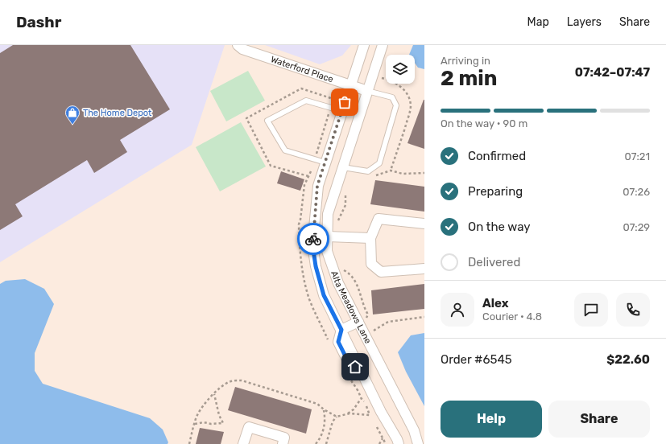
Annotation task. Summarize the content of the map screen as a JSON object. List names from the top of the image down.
{
  "streets": {
    "street": ["Waterford Place", "Alta Meadows Lane"]
  },
  "crossings": [
    ["Waterford Place", "Alta Meadows Lane"]
  ],
  "places": {
    "shop": ["The Home Depot"]
  },
  "page": {
    "header": "Dashr",
    "nav": ["Map", "Layers", "Share"],
    "heading": ["2 min", "Arriving in", "07:42–07:47"],
    "panel": [
      "Alex",
      "Courier · 4.8",
      "Order #6545",
      "$22.60"
    ],
    "bar": "On the way · 90 m",
    "list": [
      ["Confirmed", "07:21"],
      ["Preparing", "07:26"],
      ["On the way", "07:29"],
      "Delivered"
    ],
    "buttons": ["Help", "Share"]
  }
}
